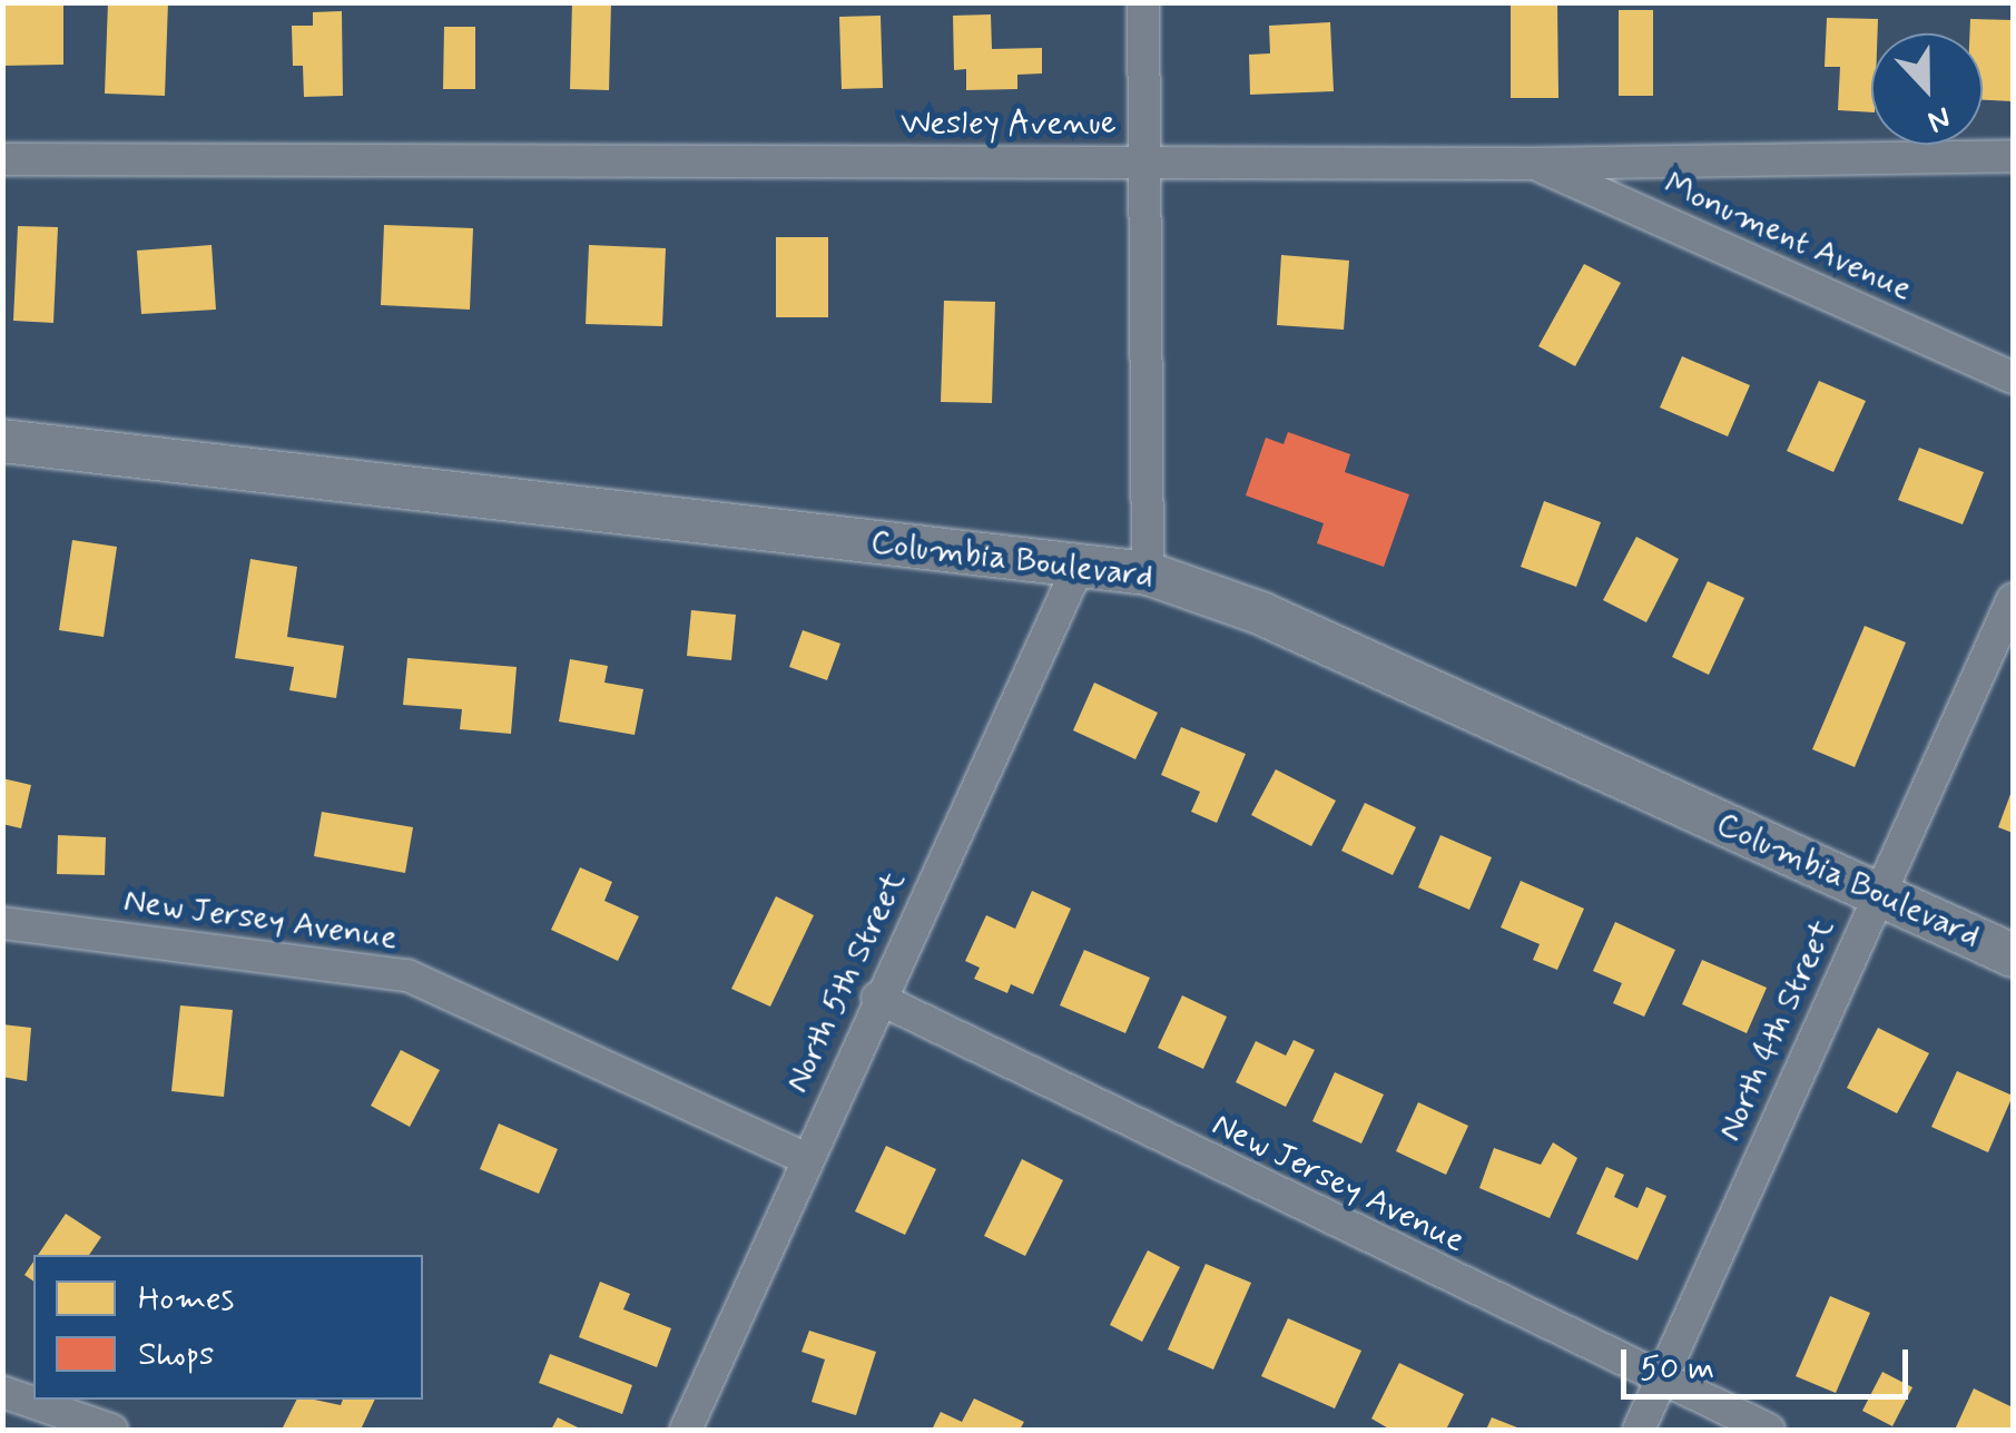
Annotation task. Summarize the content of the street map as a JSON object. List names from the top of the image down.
{
  "streets": {
    "street": [
      "Wesley Avenue",
      "Monument Avenue",
      "Columbia Boulevard",
      "New Jersey Avenue",
      "North 5th Street",
      "North 4th Street"
    ]
  },
  "crossings": [
    ["Wesley Avenue", "Monument Avenue"],
    ["Columbia Boulevard", "North 5th Street"],
    ["Columbia Boulevard", "North 4th Street"],
    ["New Jersey Avenue", "North 5th Street"],
    ["New Jersey Avenue", "North 4th Street"]
  ],
  "legend": ["Homes", "Shops"],
  "scale_bar": "50 m",
  "north": "bottom"
}
